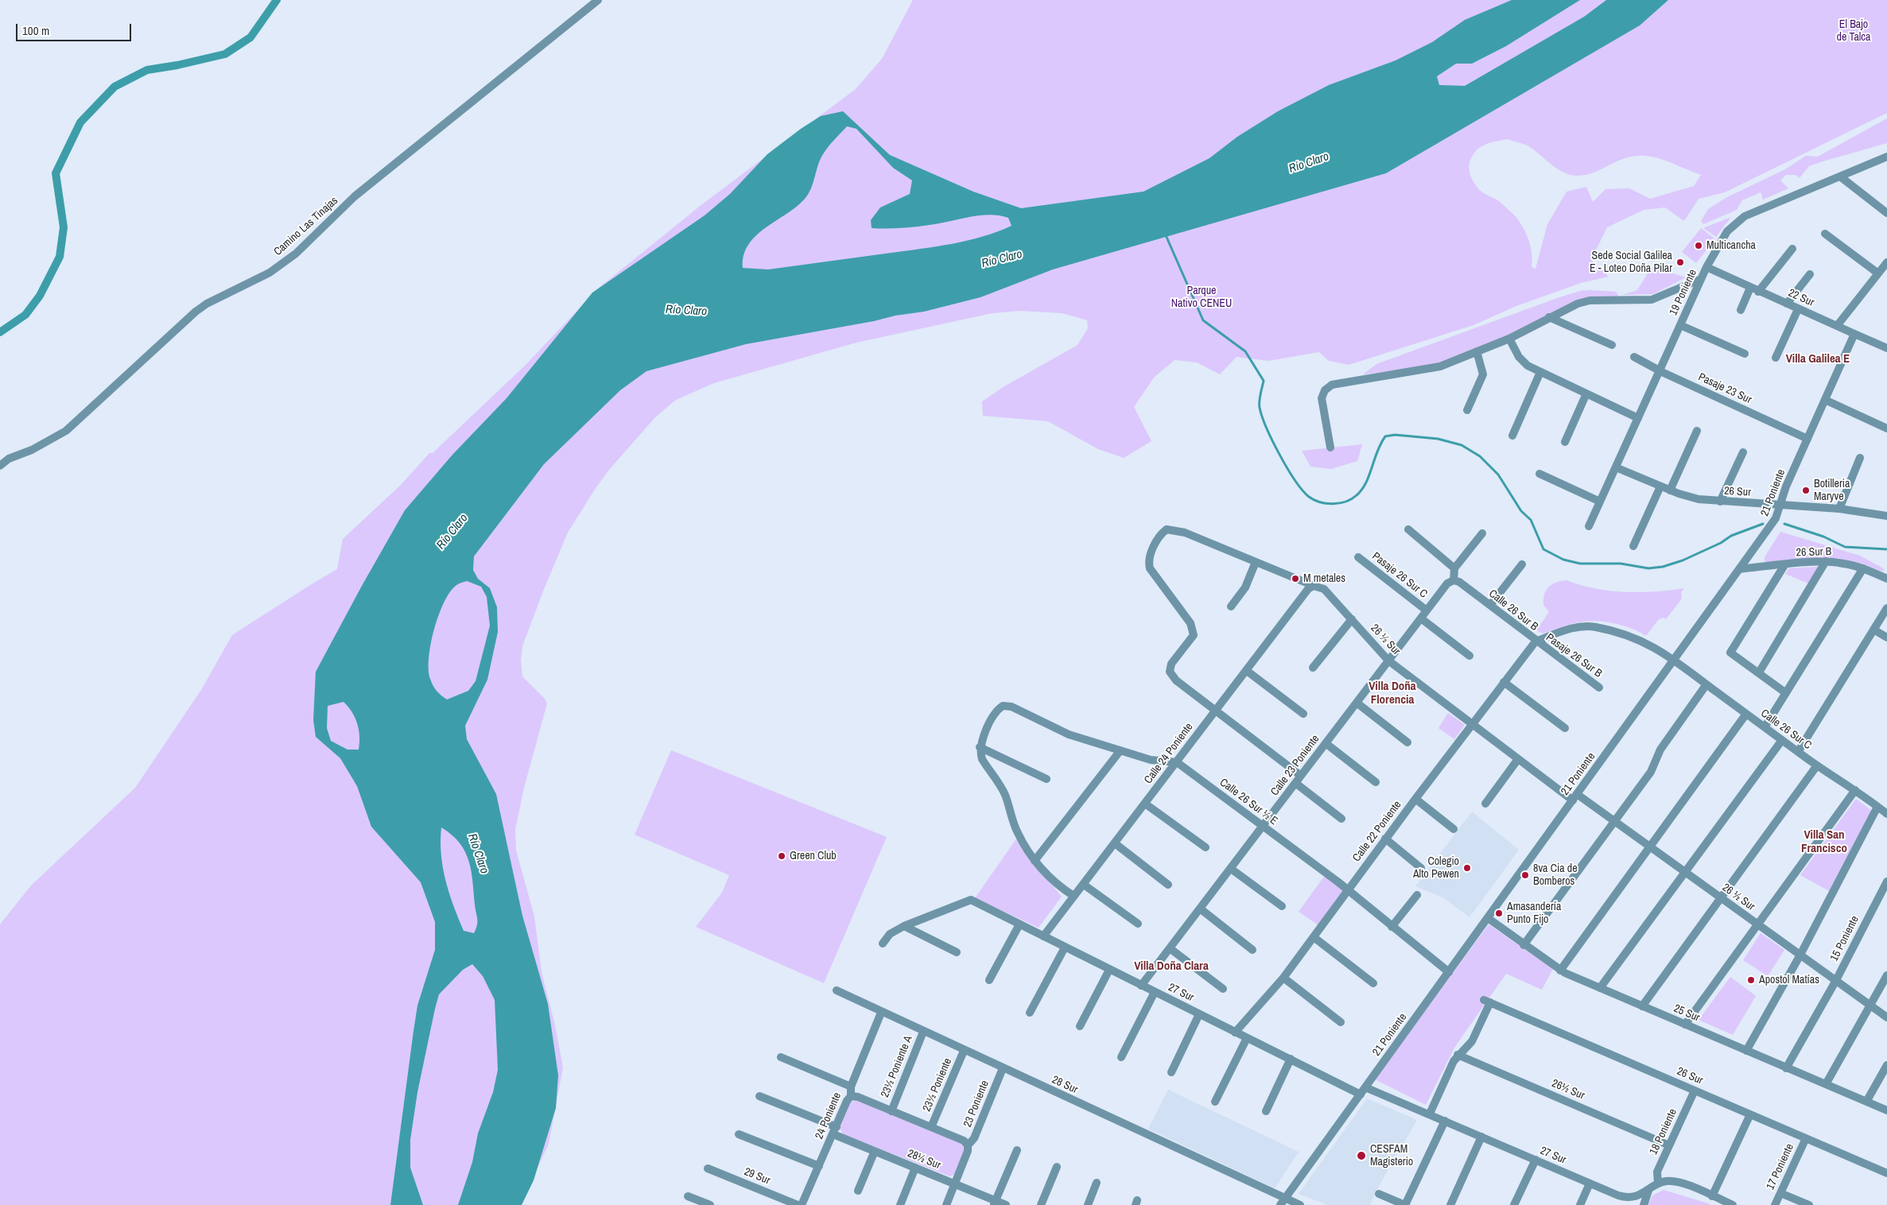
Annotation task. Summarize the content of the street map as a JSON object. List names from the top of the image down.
{
  "streets": {
    "street": [
      "Camino Las Tinajas",
      "19 Poniente",
      "22 Sur",
      "Pasaje 23 Sur",
      "26 Sur",
      "21 Poniente",
      "26 Sur B",
      "Pasaje 26 Sur C",
      "Calle 26 Sur B",
      "26 ½ Sur",
      "Pasaje 26 Sur B",
      "Calle 26 Sur C",
      "Calle 24 Poniente",
      "Calle 23 Poniente",
      "Calle 26 Sur ½ E",
      "Calle 22 Poniente",
      "15 Poniente",
      "27 Sur",
      "25 Sur",
      "23½ Poniente A",
      "23½ Poniente",
      "28 Sur",
      "26½ Sur",
      "23 Poniente",
      "24 Poniente",
      "18 Poniente",
      "28½ Sur",
      "17 Poniente",
      "29 Sur"
    ]
  },
  "crossings": [
    ["19 Poniente", "22 Sur"],
    ["19 Poniente", "Pasaje 23 Sur"],
    ["19 Poniente", "26 Sur"],
    ["22 Sur", "21 Poniente"],
    ["Pasaje 23 Sur", "21 Poniente"],
    ["26 Sur", "21 Poniente"],
    ["26 Sur", "26½ Sur"],
    ["26 Sur", "18 Poniente"],
    ["26 Sur", "17 Poniente"],
    ["21 Poniente", "26 Sur B"],
    ["21 Poniente", "Calle 26 Sur B"],
    ["21 Poniente", "26 ½ Sur"],
    ["21 Poniente", "Calle 26 Sur C"],
    ["21 Poniente", "Calle 26 Sur ½ E"],
    ["21 Poniente", "27 Sur"],
    ["21 Poniente", "25 Sur"],
    ["21 Poniente", "28 Sur"],
    ["Pasaje 26 Sur C", "Calle 23 Poniente"],
    ["Calle 26 Sur B", "Pasaje 26 Sur B"],
    ["Calle 26 Sur B", "Calle 26 Sur C"],
    ["Calle 26 Sur B", "Calle 23 Poniente"],
    ["Calle 26 Sur B", "Calle 22 Poniente"],
    ["26 ½ Sur", "Calle 24 Poniente"],
    ["26 ½ Sur", "Calle 23 Poniente"],
    ["26 ½ Sur", "Calle 22 Poniente"],
    ["26 ½ Sur", "15 Poniente"],
    ["Pasaje 26 Sur B", "Calle 22 Poniente"],
    ["Calle 24 Poniente", "Calle 26 Sur ½ E"],
    ["Calle 24 Poniente", "27 Sur"],
    ["Calle 23 Poniente", "Calle 26 Sur ½ E"],
    ["Calle 23 Poniente", "27 Sur"],
    ["Calle 26 Sur ½ E", "Calle 22 Poniente"],
    ["Calle 22 Poniente", "27 Sur"],
    ["15 Poniente", "25 Sur"],
    ["27 Sur", "18 Poniente"],
    ["23½ Poniente A", "28 Sur"],
    ["23½ Poniente", "28 Sur"],
    ["28 Sur", "23 Poniente"],
    ["28 Sur", "24 Poniente"],
    ["26½ Sur", "18 Poniente"],
    ["23 Poniente", "28½ Sur"],
    ["24 Poniente", "28½ Sur"]
  ],
  "districts": [
    "Villa Galilea E",
    "Villa Doña Florencia",
    "Villa San Francisco",
    "Villa Doña Clara"
  ],
  "water": ["Río Claro"],
  "parks": ["El Bajo de Talca", "Parque Nativo CENEU"],
  "places": [
    "Multicancha",
    "Sede Social Galilea E - Loteo Doña Pilar",
    "Botilleria Maryve",
    "M metales",
    "Green Club",
    "Colegio Alto Pewen",
    "8va Cia de Bomberos",
    "Amasandería Punto Fijo",
    "Apostol Matías",
    "CESFAM Magisterio"
  ],
  "scale_bar": "100 m"
}
